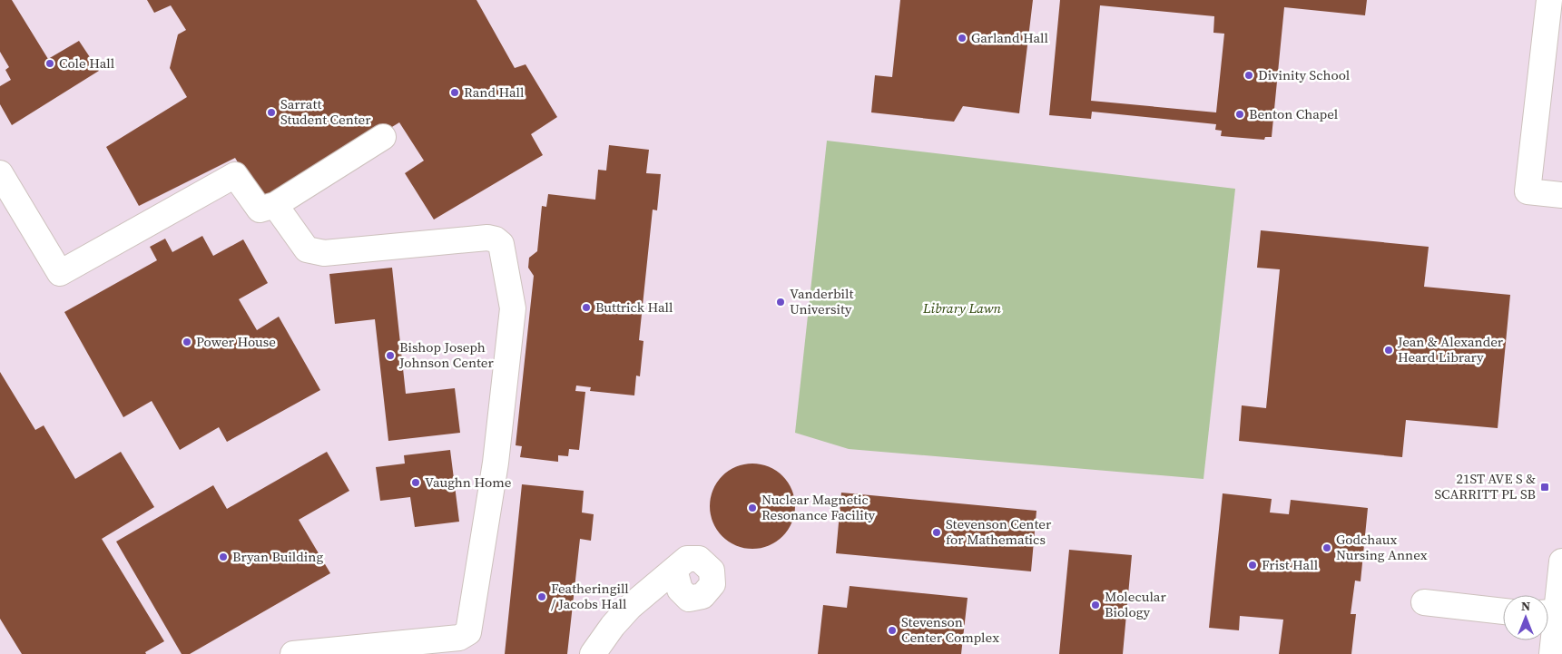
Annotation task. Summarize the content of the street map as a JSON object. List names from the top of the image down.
{
  "parks": ["Library Lawn"],
  "places": {
    "other": [
      "Garland Hall",
      "Cole Hall",
      "Divinity School",
      "Rand Hall",
      "Sarratt Student Center",
      "Benton Chapel",
      "Vanderbilt University",
      "Buttrick Hall",
      "Power House",
      "Jean & Alexander Heard Library",
      "Bishop Joseph Johnson Center",
      "Vaughn Home",
      "Nuclear Magnetic Resonance Facility",
      "Stevenson Center for Mathematics",
      "Godchaux Nursing Annex",
      "Bryan Building",
      "Frist Hall",
      "Featheringill / Jacobs Hall",
      "Molecular Biology",
      "Stevenson Center Complex"
    ],
    "transit": ["21ST AVE S & SCARRITT PL SB"]
  },
  "north": "top"
}
